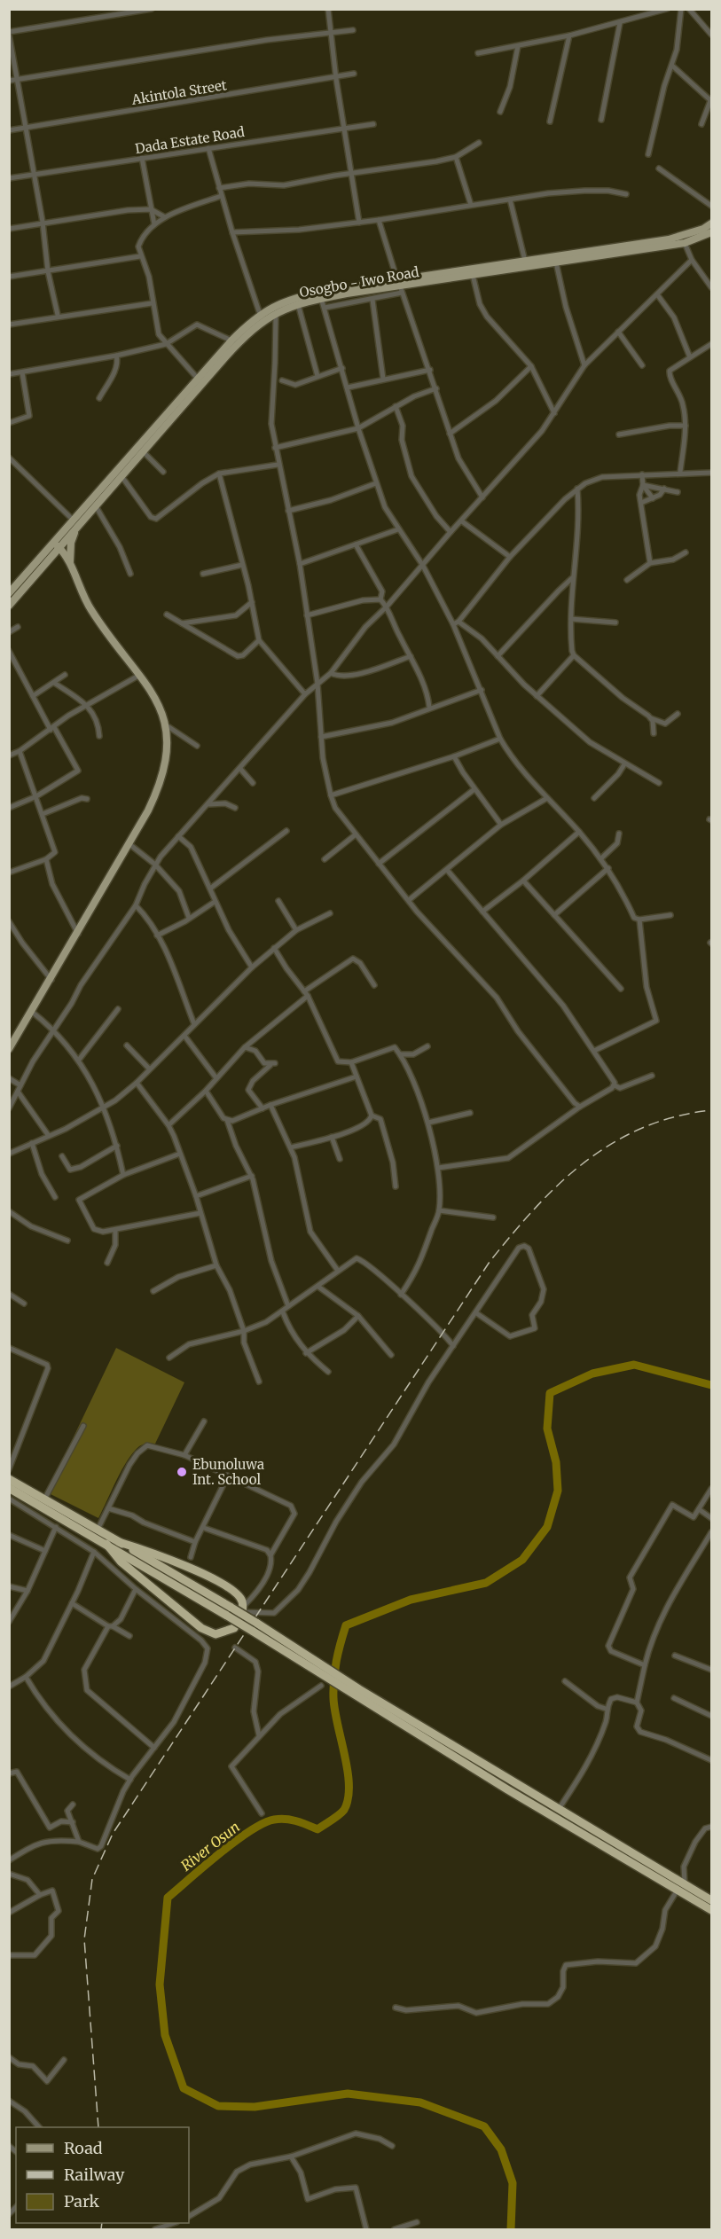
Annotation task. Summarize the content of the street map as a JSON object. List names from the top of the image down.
{
  "streets": {
    "main road": ["Osogbo - Iwo Road"],
    "street": ["Akintola Street", "Dada Estate Road"]
  },
  "water": ["River Osun"],
  "places": ["Ebunoluwa Int. School"],
  "legend": ["Road", "Railway", "Park"]
}
